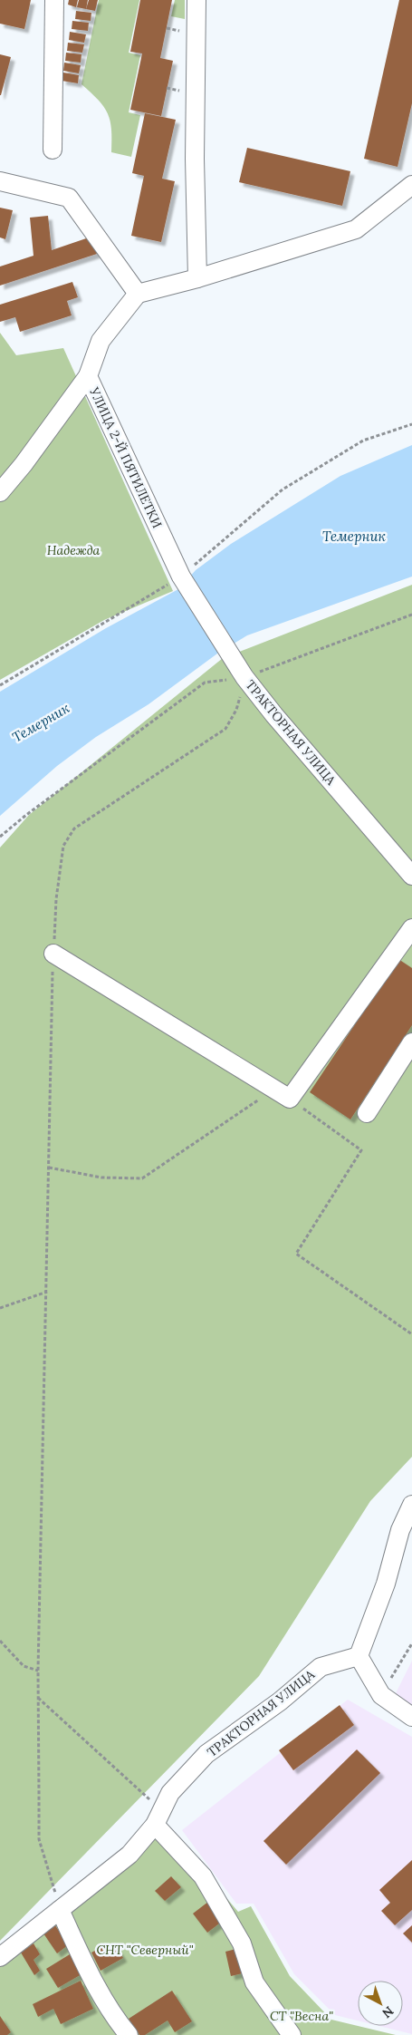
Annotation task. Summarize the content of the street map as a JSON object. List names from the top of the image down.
{
  "streets": {
    "street": ["УЛИЦА 2-Й ПЯТИЛЕТКИ", "ТРАКТОРНАЯ УЛИЦА"]
  },
  "crossings": [
    ["УЛИЦА 2-Й ПЯТИЛЕТКИ", "ТРАКТОРНАЯ УЛИЦА"]
  ],
  "water": ["Темерник"],
  "parks": ["Надежда", "СНТ \"Северный\"", "СТ \"Весна\""],
  "north": "bottom right"
}
